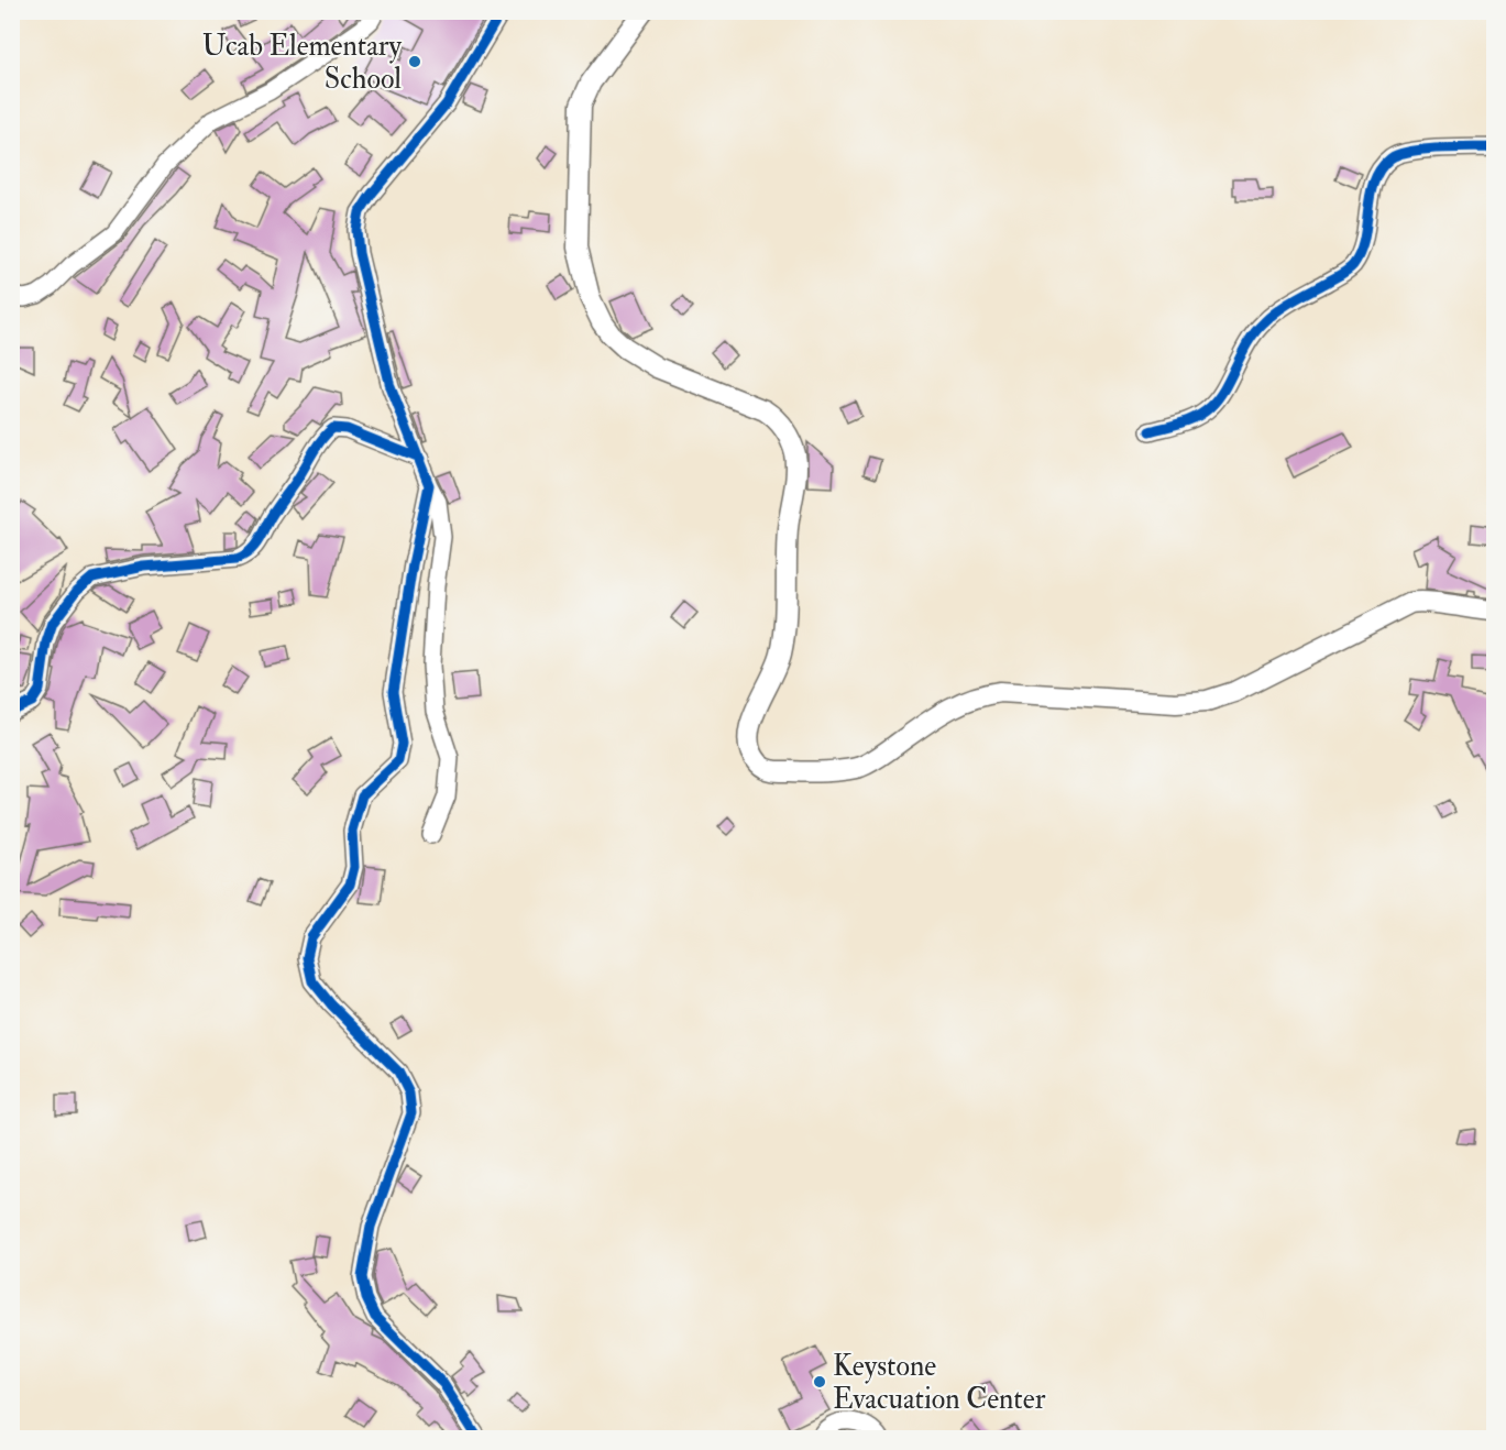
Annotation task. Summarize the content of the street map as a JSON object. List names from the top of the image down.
{
  "places": ["Ucab Elementary School", "Keystone Evacuation Center"]
}
